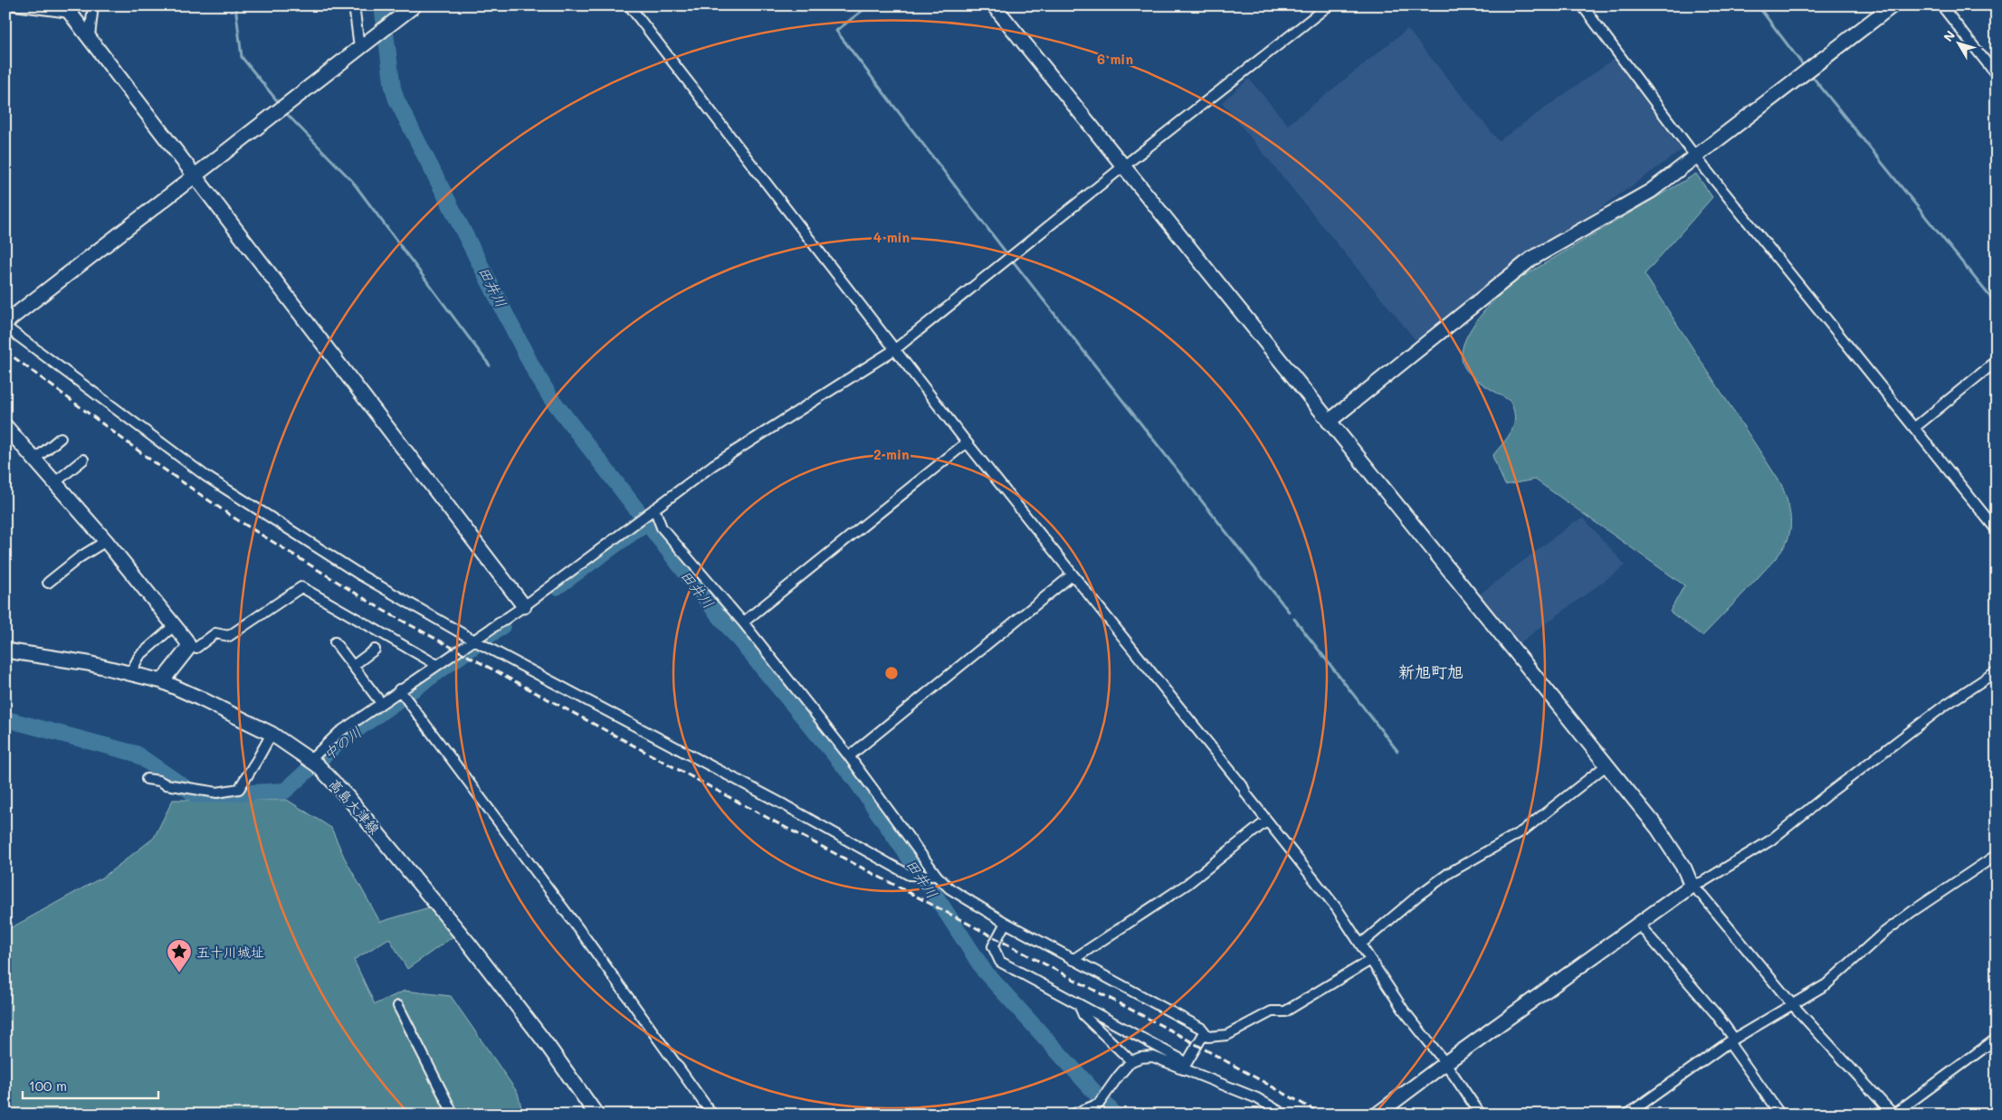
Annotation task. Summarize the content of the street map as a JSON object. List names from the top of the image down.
{
  "streets": {
    "street": ["高島大津線"]
  },
  "districts": ["新旭町旭"],
  "water": ["田井川", "中の川"],
  "places": {
    "place": ["五十川城址"]
  },
  "scale_bar": "100 m",
  "north": "top left",
  "rings": ["6 min", "4 min", "2 min"]
}
